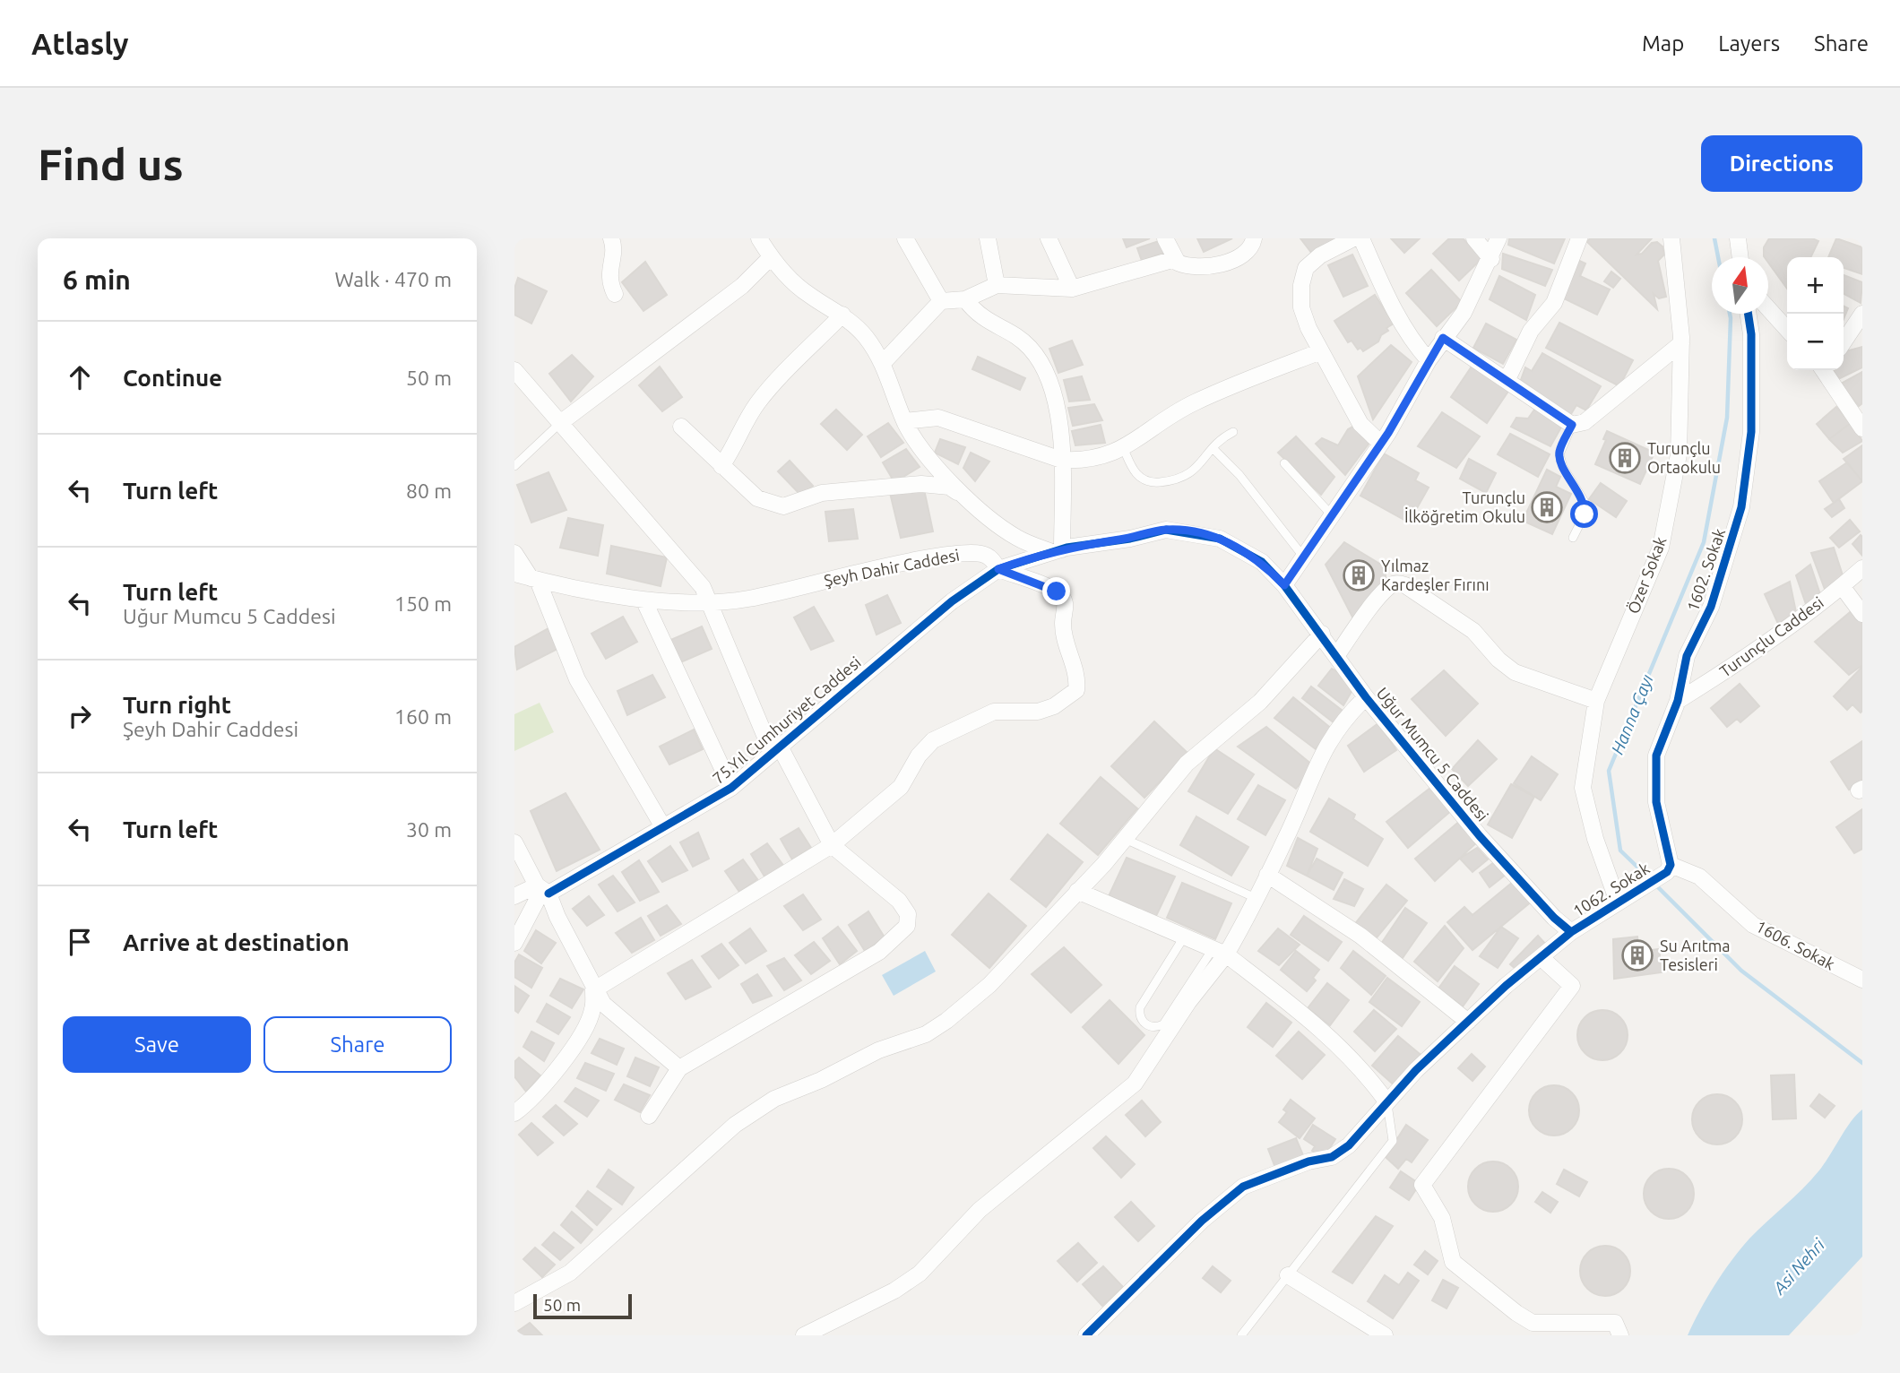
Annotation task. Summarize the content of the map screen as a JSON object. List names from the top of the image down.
{
  "streets": {
    "street": [
      "Şeyh Dahir Caddesi",
      "1602. Sokak",
      "Özer Sokak",
      "Turunçlu Caddesi",
      "75.Yıl Cumhuriyet Caddesi",
      "Uğur Mumcu 5 Caddesi",
      "1062. Sokak",
      "1606. Sokak"
    ]
  },
  "crossings": [
    ["Şeyh Dahir Caddesi", "75.Yıl Cumhuriyet Caddesi"],
    ["1602. Sokak", "Turunçlu Caddesi"],
    ["1602. Sokak", "1062. Sokak"],
    ["1602. Sokak", "1606. Sokak"],
    ["Özer Sokak", "1062. Sokak"],
    ["Uğur Mumcu 5 Caddesi", "1062. Sokak"],
    ["1062. Sokak", "1606. Sokak"]
  ],
  "water": ["Hanna Çayı", "Asi Nehri"],
  "places": {
    "building": [
      "Turunçlu Ortaokulu",
      "Turunçlu İlköğretim Okulu",
      "Yılmaz Kardeşler Fırını",
      "Su Arıtma Tesisleri"
    ]
  },
  "scale_bar": "50 m",
  "north": "top",
  "page": {
    "header": "Atlasly",
    "nav": ["Map", "Layers", "Share"],
    "buttons": [
      "Directions",
      ["Save", "Share"]
    ],
    "title": "Find us",
    "heading": ["6 min", "Walk · 470 m"],
    "map_buttons": ["+", "−"],
    "list": [
      ["Continue", "50 m"],
      ["Turn left", "80 m"],
      ["Turn left", "Uğur Mumcu 5 Caddesi", "150 m"],
      ["Turn right", "Şeyh Dahir Caddesi", "160 m"],
      ["Turn left", "30 m"],
      "Arrive at destination"
    ],
    "scale": "50 m"
  }
}
